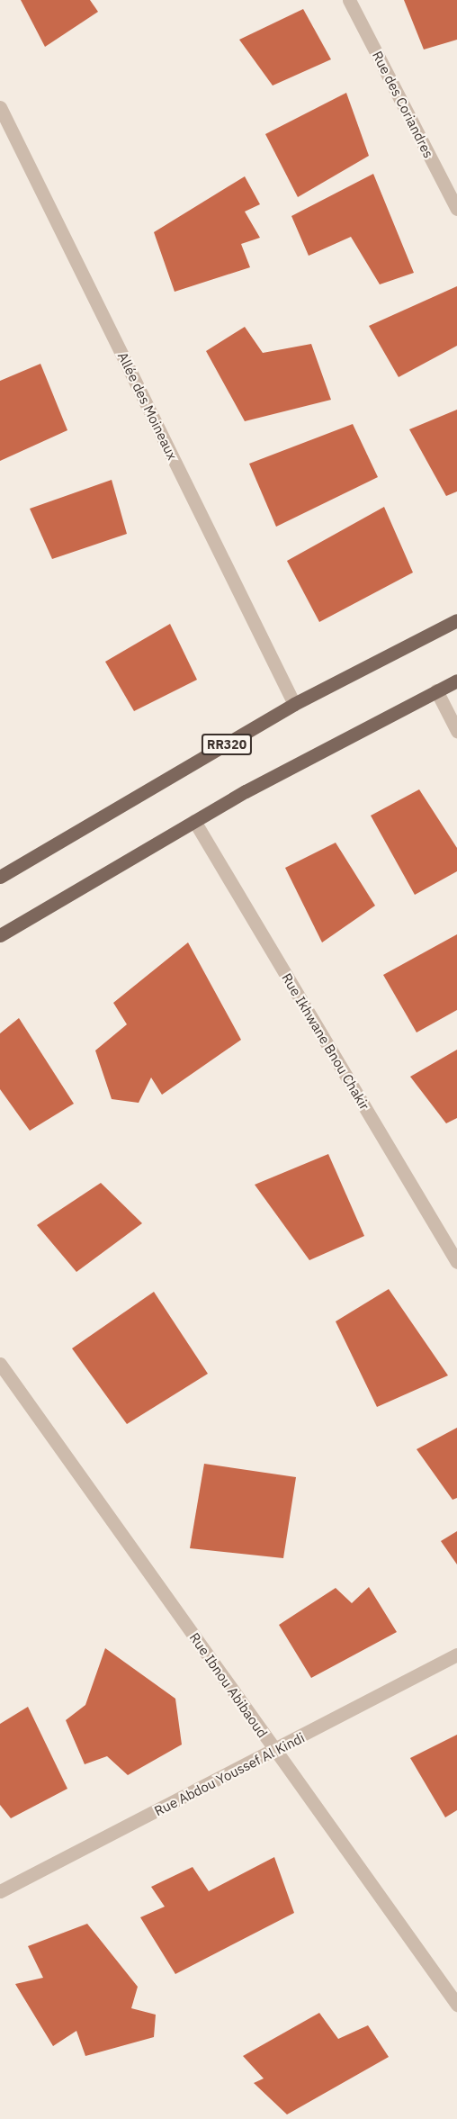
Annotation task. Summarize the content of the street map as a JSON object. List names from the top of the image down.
{
  "streets": {
    "main road": ["RR320"],
    "street": [
      "Rue des Coriandres",
      "Allée des Moineaux",
      "Rue Ikhwane Bnou Chakir",
      "Rue Ibnou Abibaoud",
      "Rue Abdou Youssef Al Kindi"
    ]
  },
  "crossings": [
    ["Allée des Moineaux", "RR320"],
    ["Rue Ibnou Abibaoud", "Rue Abdou Youssef Al Kindi"]
  ]
}
